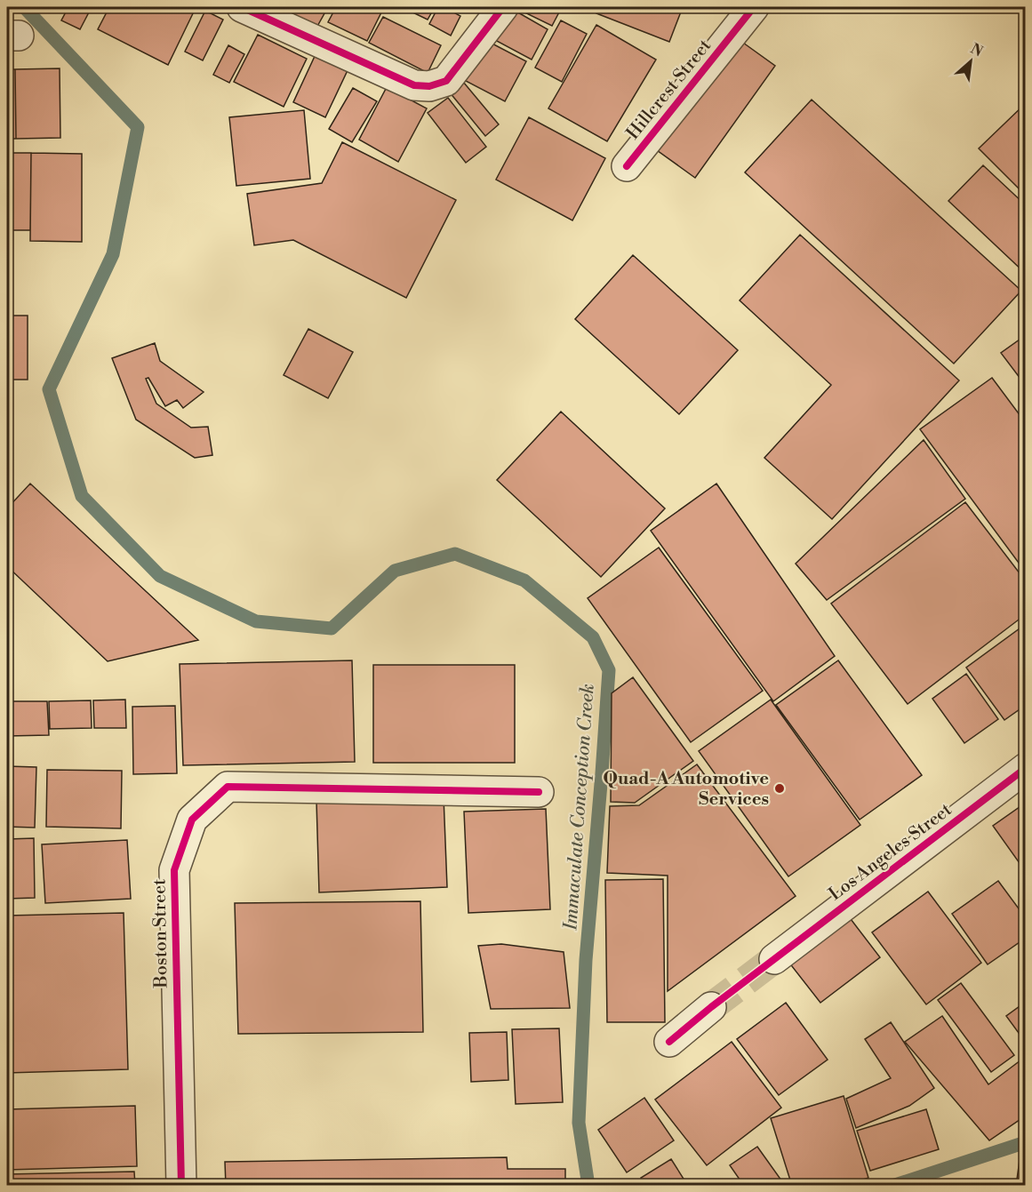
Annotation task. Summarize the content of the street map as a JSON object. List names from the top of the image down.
{
  "streets": {
    "street": ["Hillcrest Street", "Los Angeles Street", "Boston Street"]
  },
  "water": ["Immaculate Conception Creek"],
  "places": ["Quad-A Automotive Services"],
  "north": "top right"
}
